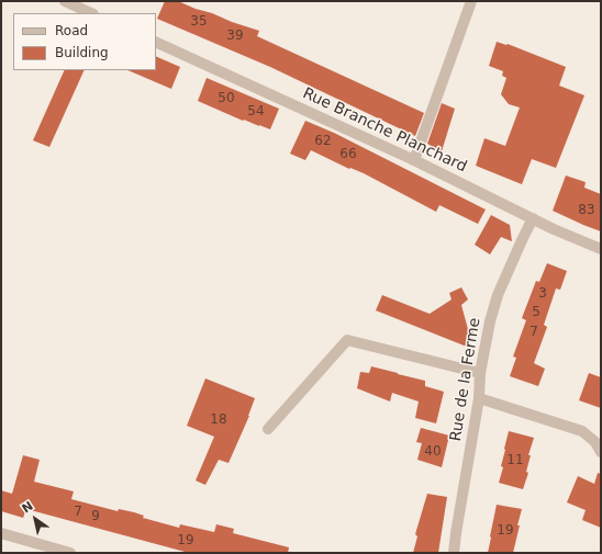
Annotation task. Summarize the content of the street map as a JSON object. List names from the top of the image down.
{
  "streets": {
    "street": ["Rue Branche Planchard", "Rue de la Ferme"]
  },
  "crossings": [
    ["Rue Branche Planchard", "Rue de la Ferme"]
  ],
  "house_numbers": [
    "35",
    "39",
    "50",
    "54",
    "62",
    "66",
    "83",
    "3",
    "5",
    "7",
    "18",
    "40",
    "11",
    "7",
    "9",
    "19",
    "19"
  ],
  "legend": ["Road", "Building"],
  "north": "top left"
}
